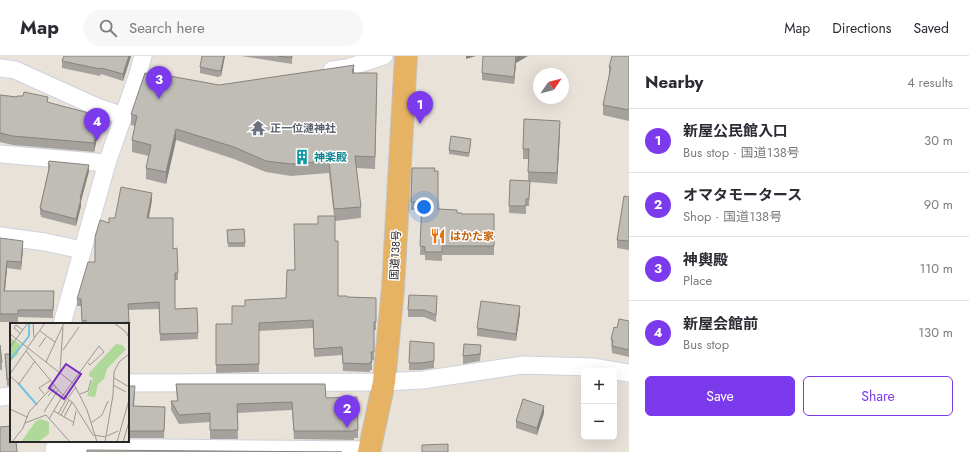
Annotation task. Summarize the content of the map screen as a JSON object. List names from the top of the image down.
{
  "streets": {
    "highway": ["国道138号"]
  },
  "places": {
    "temple": ["正一位漣神社"],
    "building": ["神楽殿"],
    "restaurant": ["はかた家"]
  },
  "north": "top right",
  "page": {
    "header": "Map",
    "search": "Search here",
    "nav": ["Map", "Directions", "Saved"],
    "heading": ["Nearby", "4 results"],
    "pins": [
      "3",
      "1",
      "4",
      "2"
    ],
    "list": [
      {
        "mark": "1",
        "name": "新屋公民館入口",
        "note": "Bus stop · 国道138号",
        "value": "30 m"
      },
      {
        "mark": "2",
        "name": "オマタモータース",
        "note": "Shop · 国道138号",
        "value": "90 m"
      },
      {
        "mark": "3",
        "name": "神輿殿",
        "note": "Place",
        "value": "110 m"
      },
      {
        "mark": "4",
        "name": "新屋会館前",
        "note": "Bus stop",
        "value": "130 m"
      }
    ],
    "buttons": ["Save", "Share"],
    "map_buttons": ["+", "−"]
  }
}
